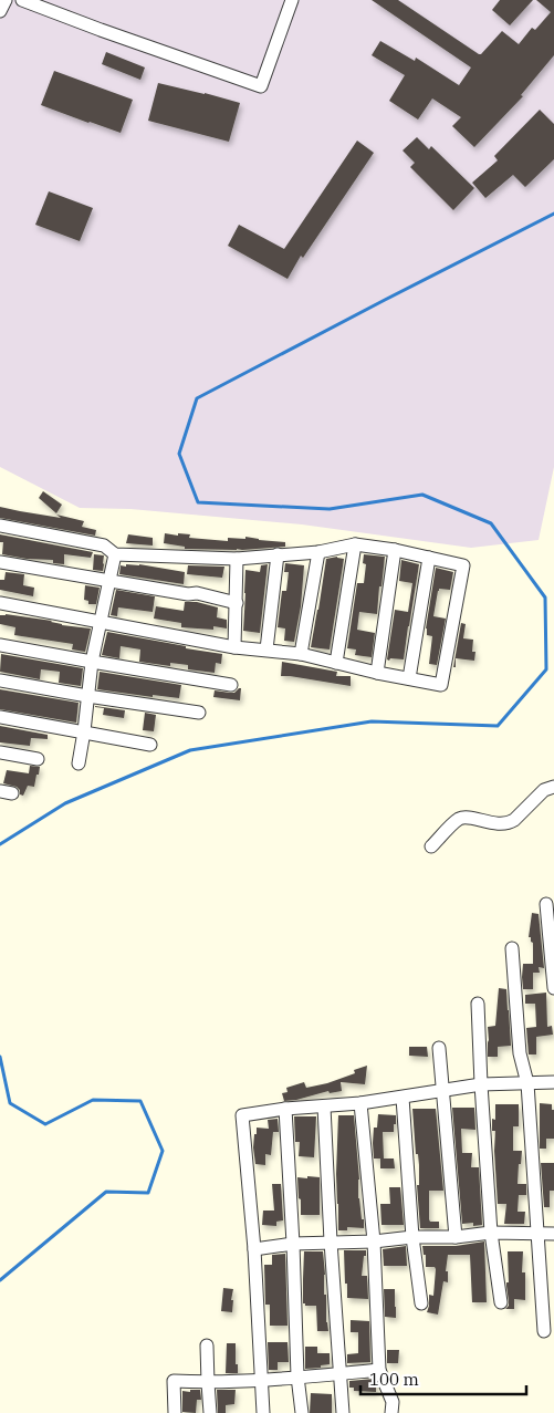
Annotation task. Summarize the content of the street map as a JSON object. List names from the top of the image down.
{
  "scale_bar": "100 m"
}
